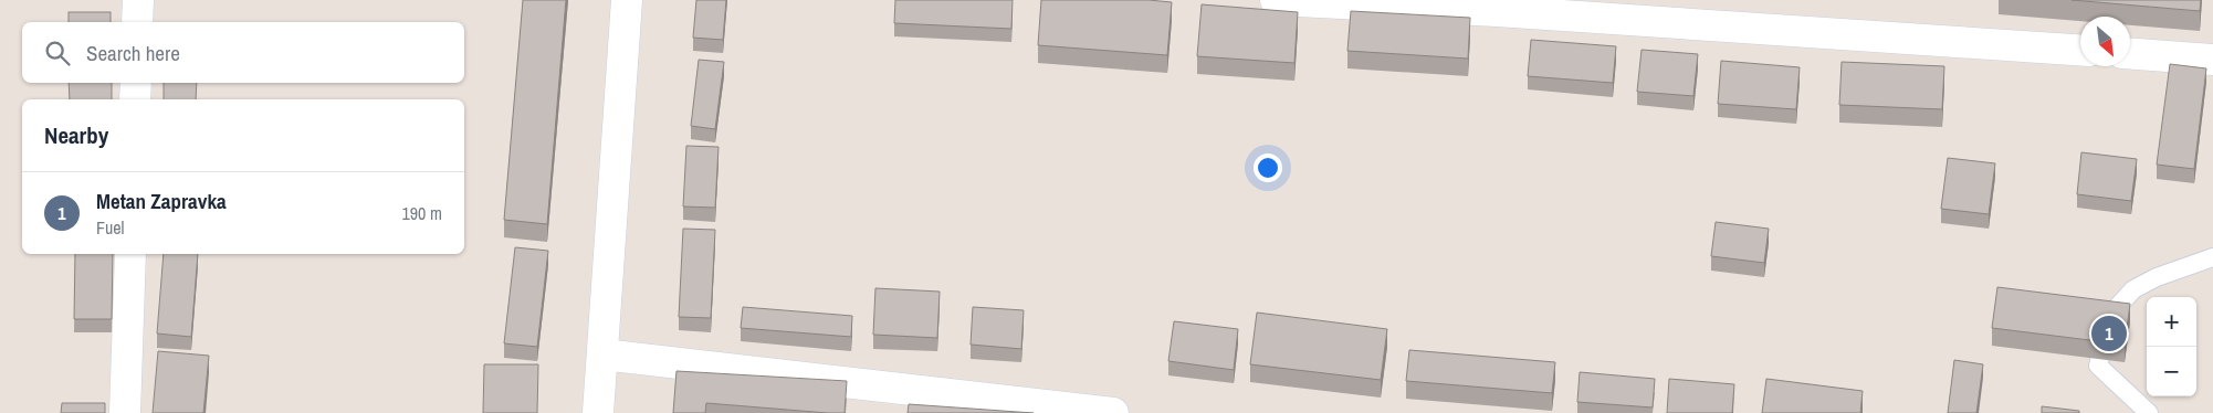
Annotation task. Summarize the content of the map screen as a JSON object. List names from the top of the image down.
{
  "north": "bottom right",
  "page": {
    "search": "Search here",
    "heading": "Nearby",
    "list": [
      {
        "mark": "1",
        "name": "Metan Zapravka",
        "note": "Fuel",
        "value": "190 m"
      }
    ],
    "map_buttons": ["+", "−"],
    "pins": "1"
  }
}
